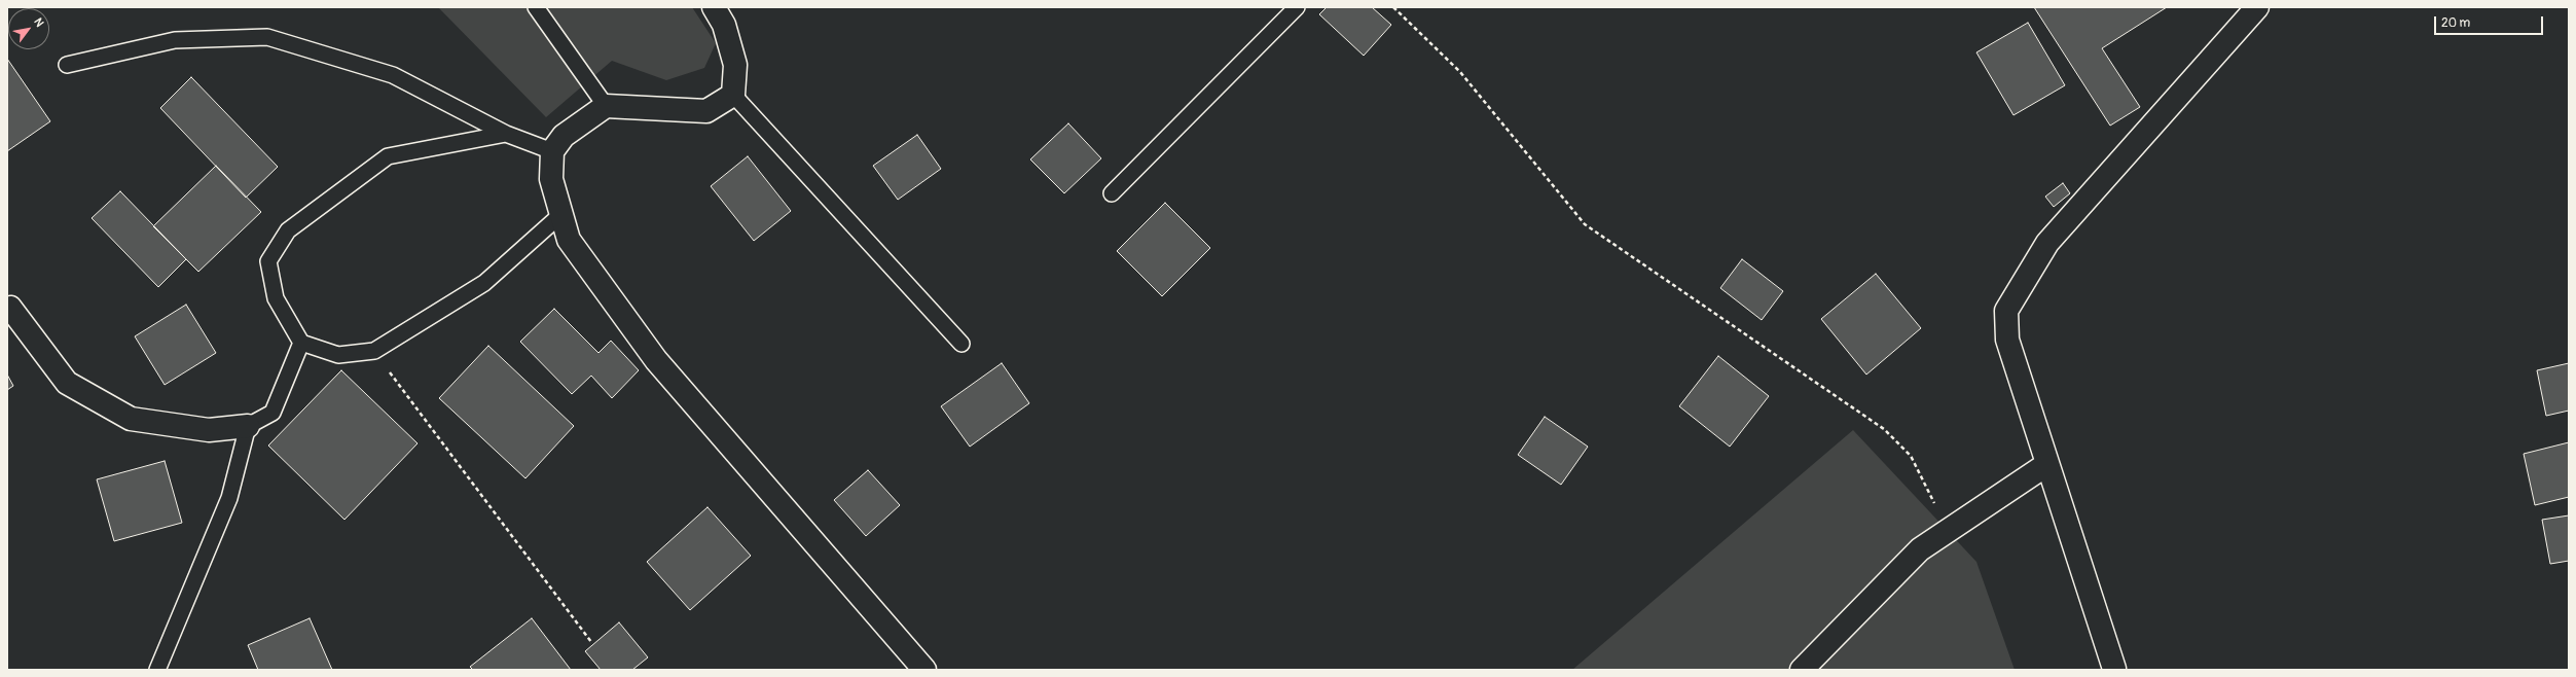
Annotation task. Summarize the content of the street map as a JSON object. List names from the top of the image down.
{
  "scale_bar": "20 m",
  "north": "top right"
}
